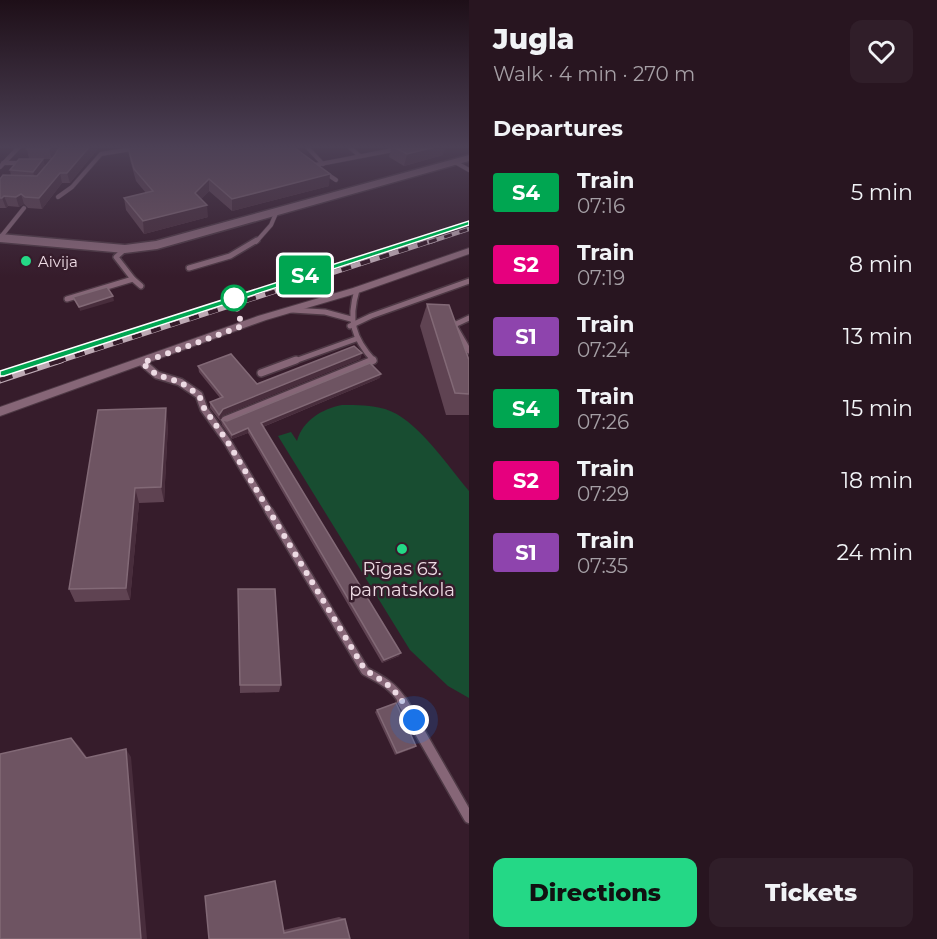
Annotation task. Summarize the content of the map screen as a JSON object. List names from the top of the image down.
{
  "places": ["Aivija", "Rīgas 63. pamatskola"],
  "page": {
    "on_map": "S4",
    "heading": [
      ["Jugla", "Walk · 4 min · 270 m"],
      "Departures"
    ],
    "list": [
      {
        "mark": "S4",
        "name": "Train",
        "note": "07:16",
        "value": "5 min"
      },
      {
        "mark": "S2",
        "name": "Train",
        "note": "07:19",
        "value": "8 min"
      },
      {
        "mark": "S1",
        "name": "Train",
        "note": "07:24",
        "value": "13 min"
      },
      {
        "mark": "S4",
        "name": "Train",
        "note": "07:26",
        "value": "15 min"
      },
      {
        "mark": "S2",
        "name": "Train",
        "note": "07:29",
        "value": "18 min"
      },
      {
        "mark": "S1",
        "name": "Train",
        "note": "07:35",
        "value": "24 min"
      }
    ],
    "buttons": ["Directions", "Tickets"]
  }
}
